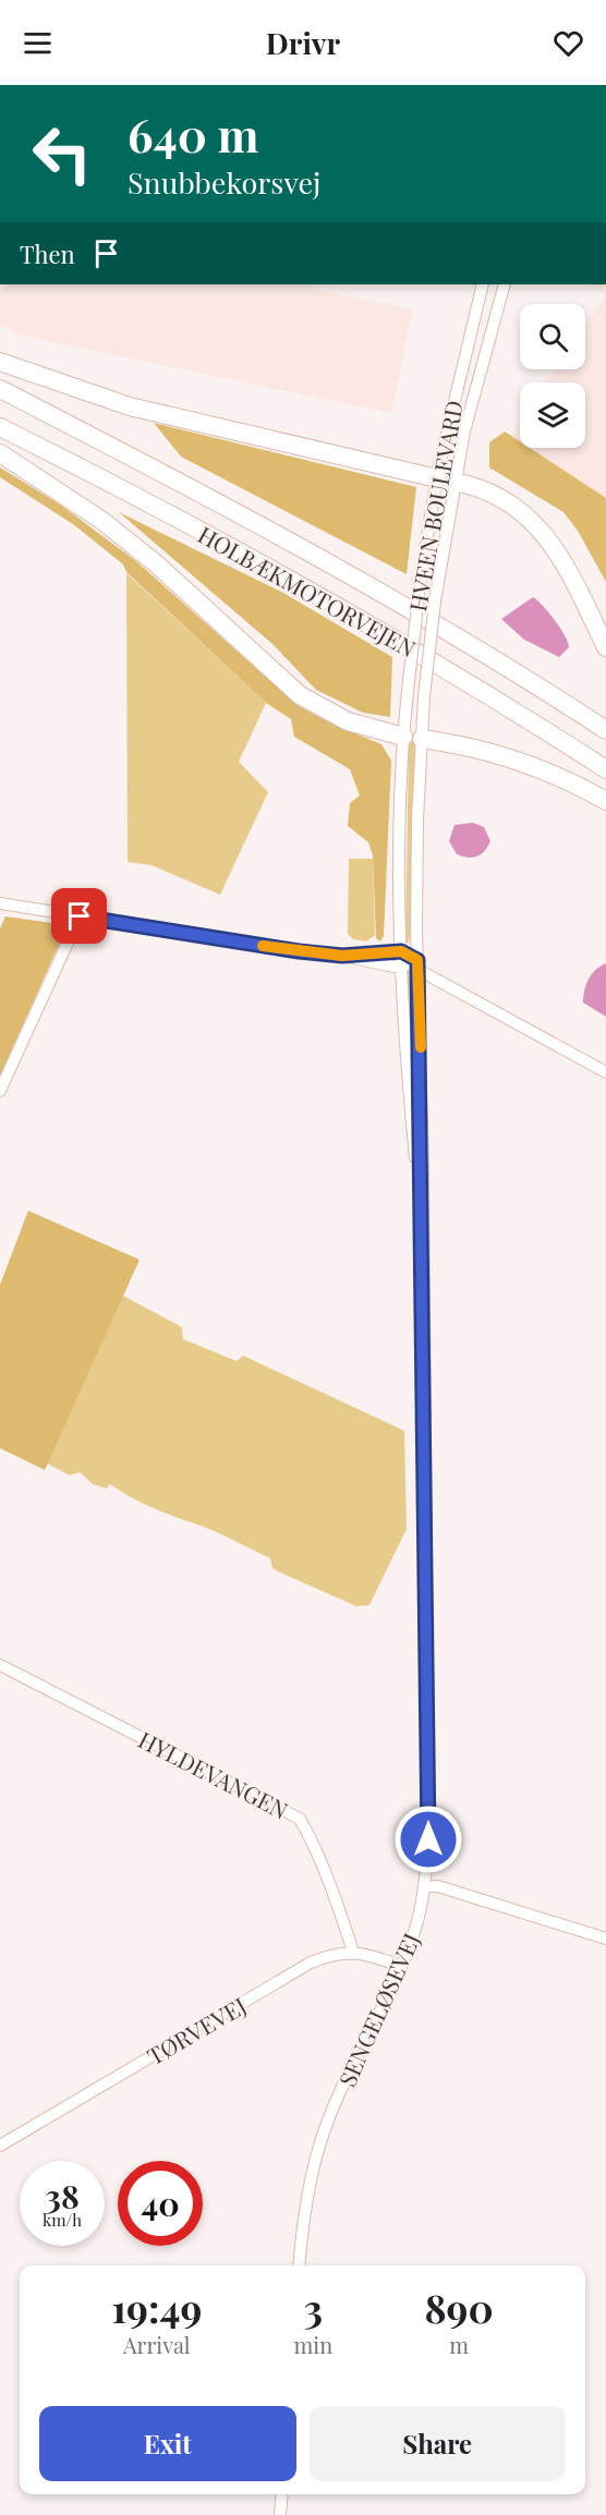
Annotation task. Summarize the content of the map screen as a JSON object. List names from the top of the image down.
{
  "streets": {
    "highway": ["HOLBÆKMOTORVEJEN"],
    "street": [
      "HVEEN BOULEVARD",
      "HYLDEVANGEN",
      "SENGELØSEVEJ",
      "TØRVEVEJ"
    ]
  },
  "crossings": [
    ["HVEEN BOULEVARD", "SENGELØSEVEJ"],
    ["HYLDEVANGEN", "TØRVEVEJ"],
    ["SENGELØSEVEJ", "TØRVEVEJ"]
  ],
  "page": {
    "header": "Drivr",
    "turn": ["640 m", "Snubbekorsvej"],
    "then": "Then",
    "speed": "38 km/h",
    "limit": "40",
    "eta": [
      "19:49",
      "Arrival",
      "3",
      "min",
      "890",
      "m"
    ],
    "buttons": ["Exit", "Share"]
  }
}
